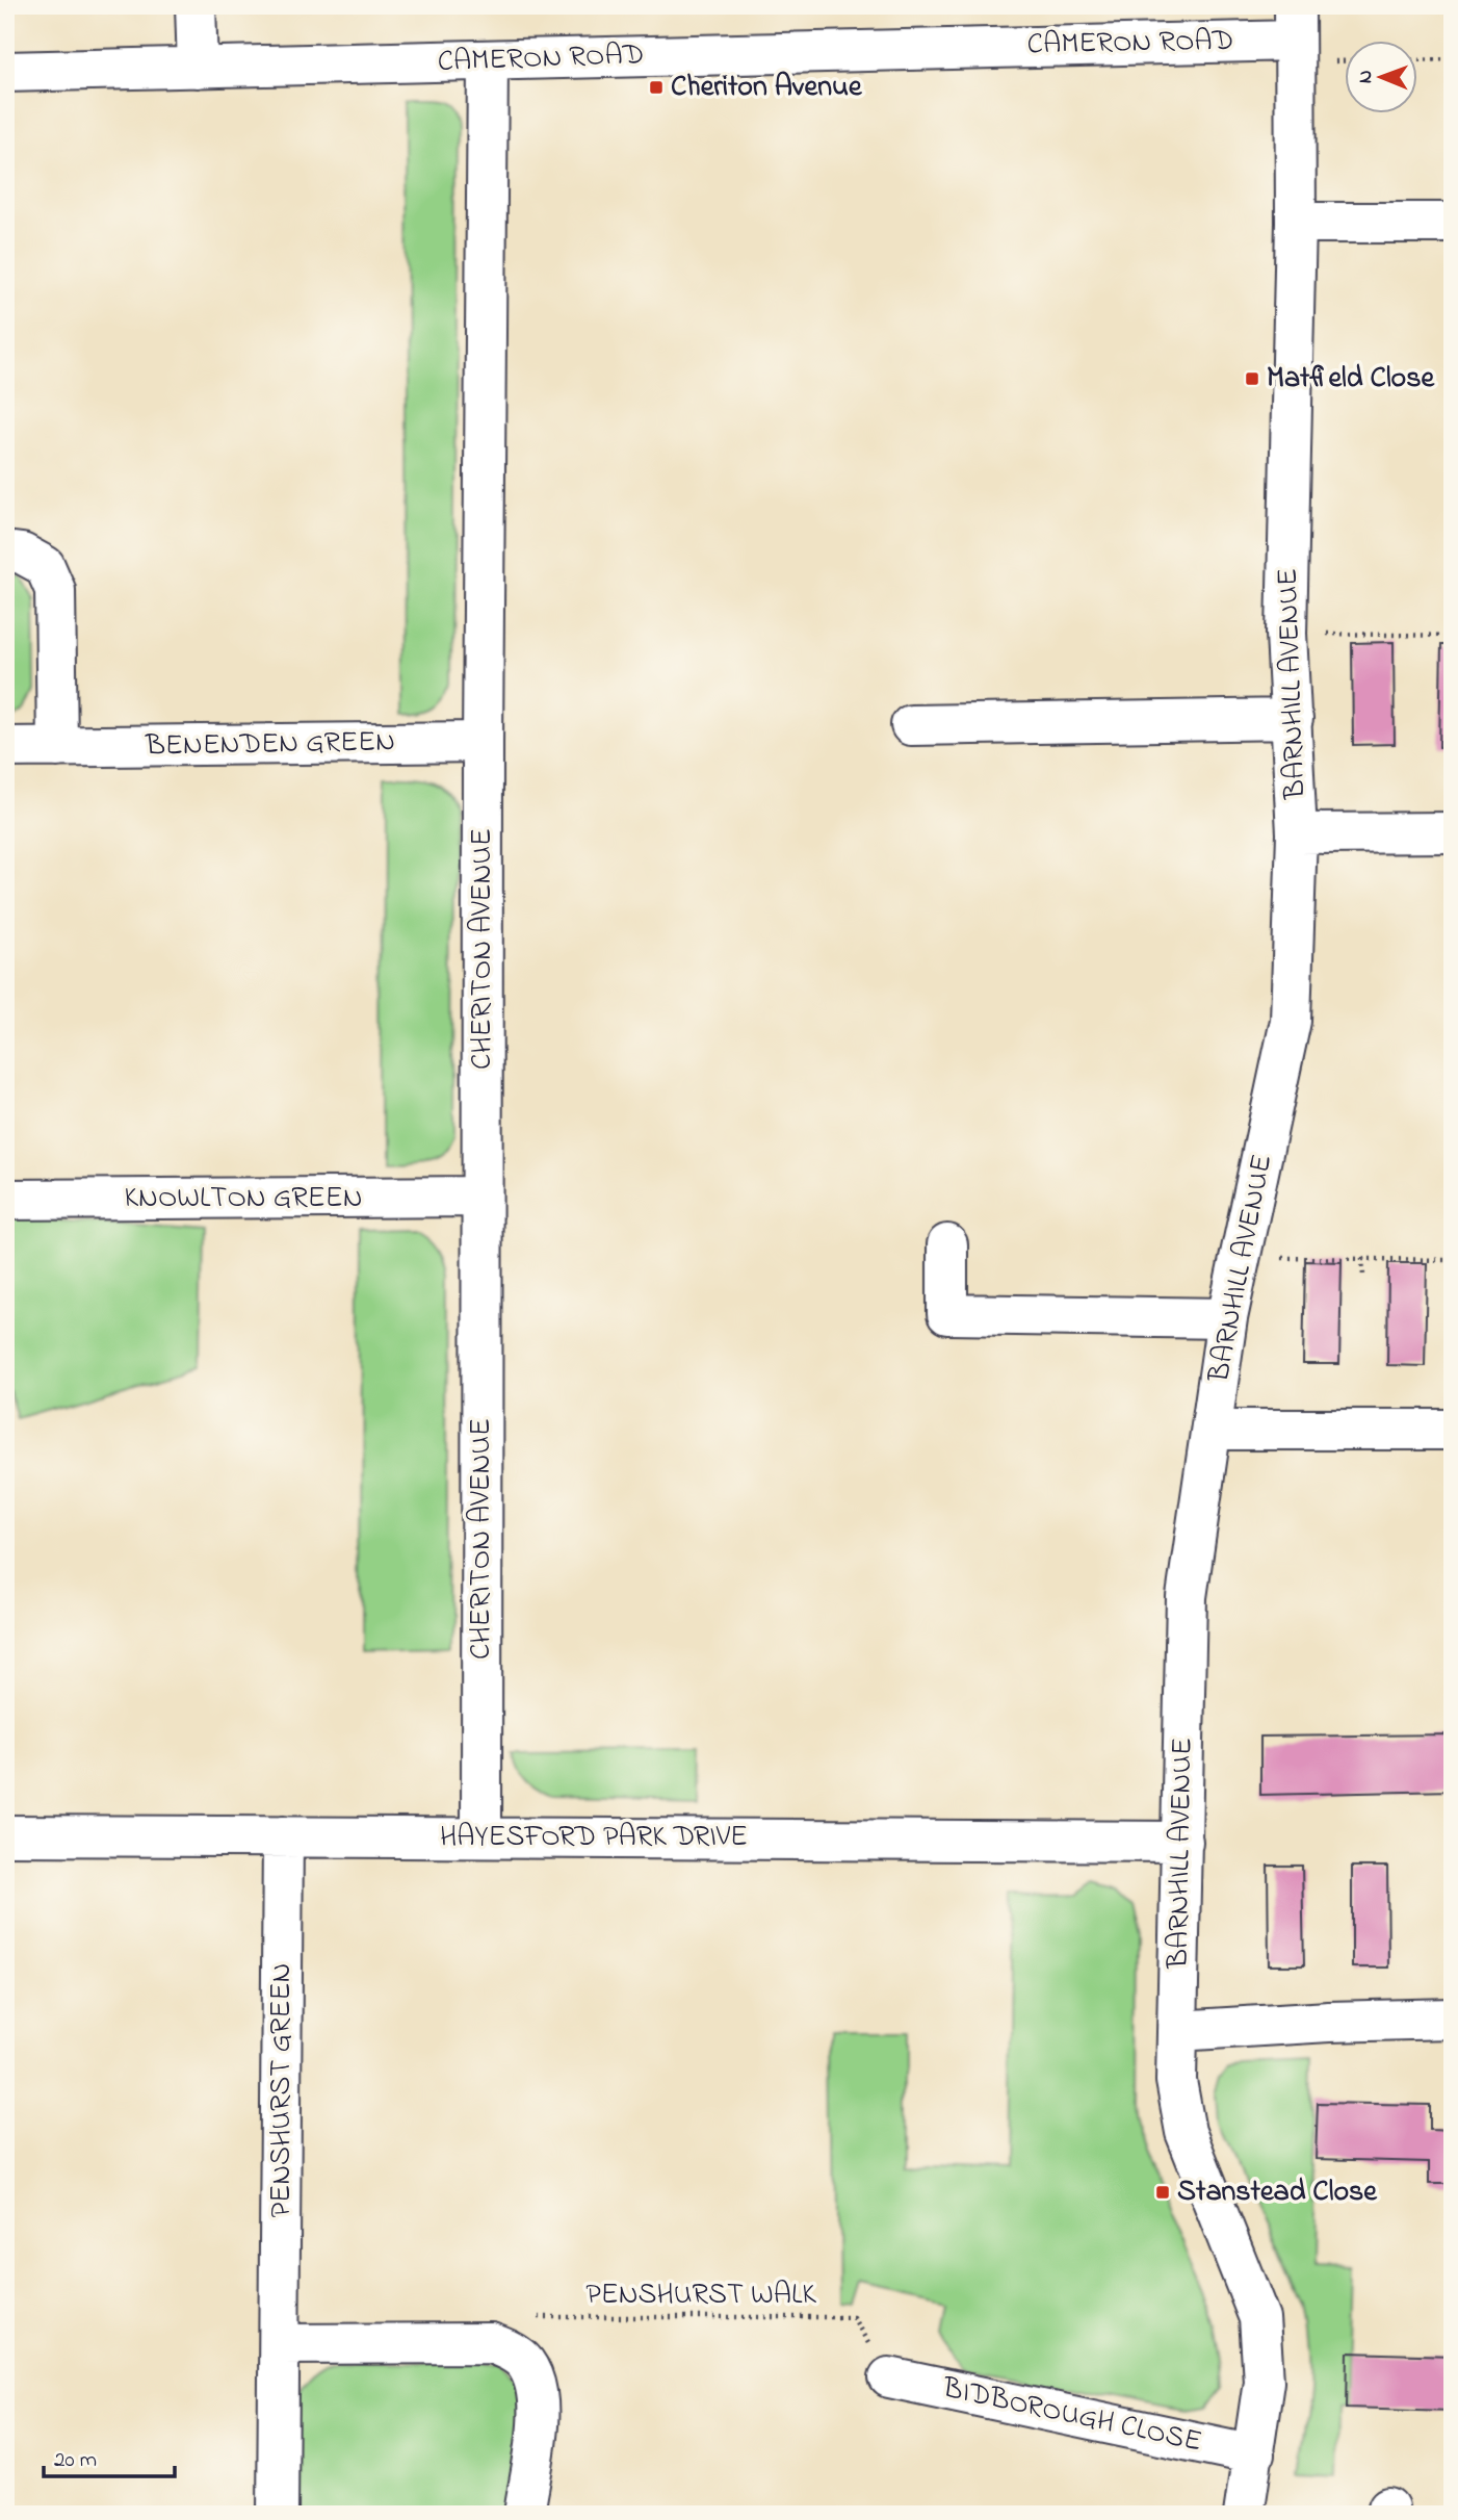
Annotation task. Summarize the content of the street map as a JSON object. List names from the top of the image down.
{
  "streets": {
    "street": [
      "CAMERON ROAD",
      "BARNHILL AVENUE",
      "BENENDEN GREEN",
      "CHERITON AVENUE",
      "KNOWLTON GREEN",
      "HAYESFORD PARK DRIVE",
      "PENSHURST GREEN",
      "BIDBOROUGH CLOSE"
    ],
    "path": ["PENSHURST WALK"]
  },
  "crossings": [
    ["CAMERON ROAD", "BARNHILL AVENUE"],
    ["CAMERON ROAD", "CHERITON AVENUE"],
    ["BARNHILL AVENUE", "HAYESFORD PARK DRIVE"],
    ["BARNHILL AVENUE", "BIDBOROUGH CLOSE"],
    ["BENENDEN GREEN", "CHERITON AVENUE"],
    ["CHERITON AVENUE", "KNOWLTON GREEN"],
    ["CHERITON AVENUE", "HAYESFORD PARK DRIVE"],
    ["HAYESFORD PARK DRIVE", "PENSHURST GREEN"],
    ["PENSHURST WALK", "BIDBOROUGH CLOSE"]
  ],
  "places": {
    "transit": ["Cheriton Avenue", "Matfield Close", "Stanstead Close"]
  },
  "scale_bar": "20 m",
  "north": "left"
}
